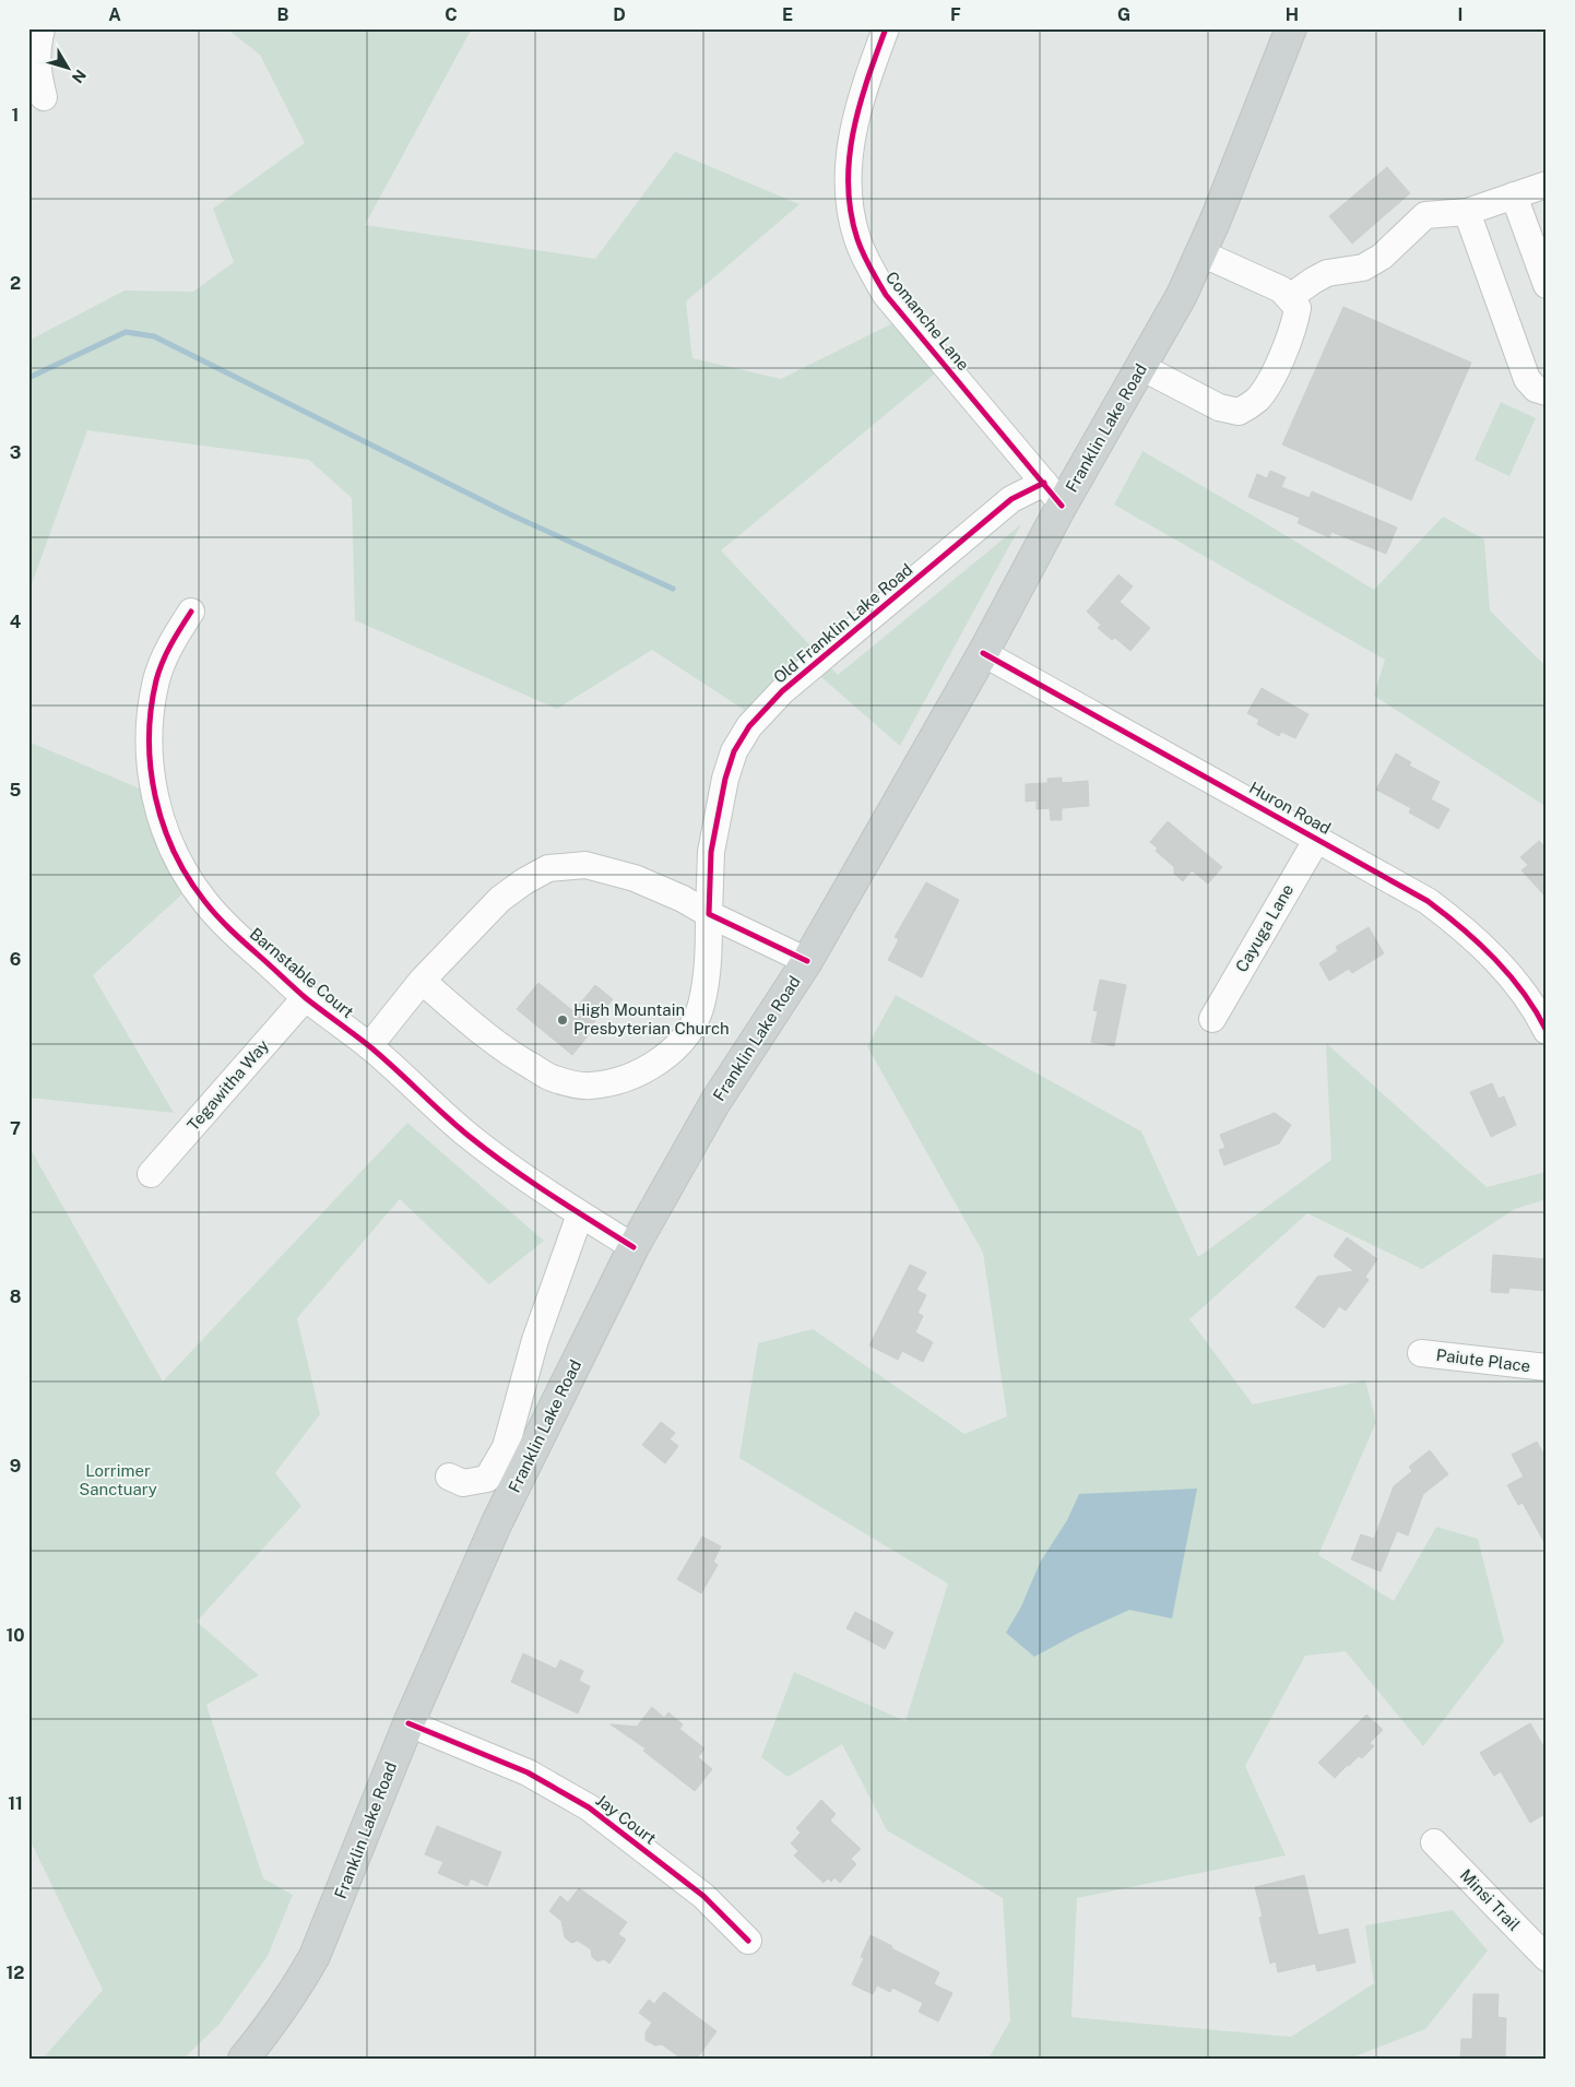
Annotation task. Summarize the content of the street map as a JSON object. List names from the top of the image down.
{
  "streets": {
    "main road": ["Franklin Lake Road"],
    "street": [
      "Comanche Lane",
      "Old Franklin Lake Road",
      "Huron Road",
      "Cayuga Lane",
      "Barnstable Court",
      "Tegawitha Way",
      "Paiute Place",
      "Jay Court",
      "Minsi Trail"
    ]
  },
  "crossings": [
    ["Comanche Lane", "Franklin Lake Road"],
    ["Comanche Lane", "Old Franklin Lake Road"],
    ["Franklin Lake Road", "Old Franklin Lake Road"],
    ["Franklin Lake Road", "Huron Road"],
    ["Franklin Lake Road", "Barnstable Court"],
    ["Franklin Lake Road", "Jay Court"],
    ["Huron Road", "Cayuga Lane"],
    ["Barnstable Court", "Tegawitha Way"]
  ],
  "parks": ["Lorrimer Sanctuary"],
  "places": ["High Mountain Presbyterian Church"],
  "north": "bottom right",
  "grid": {
    "columns": [
      "A",
      "B",
      "C",
      "D",
      "E",
      "F",
      "G",
      "H",
      "I"
    ],
    "rows": [
      "1",
      "2",
      "3",
      "4",
      "5",
      "6",
      "7",
      "8",
      "9",
      "10",
      "11",
      "12"
    ]
  }
}
